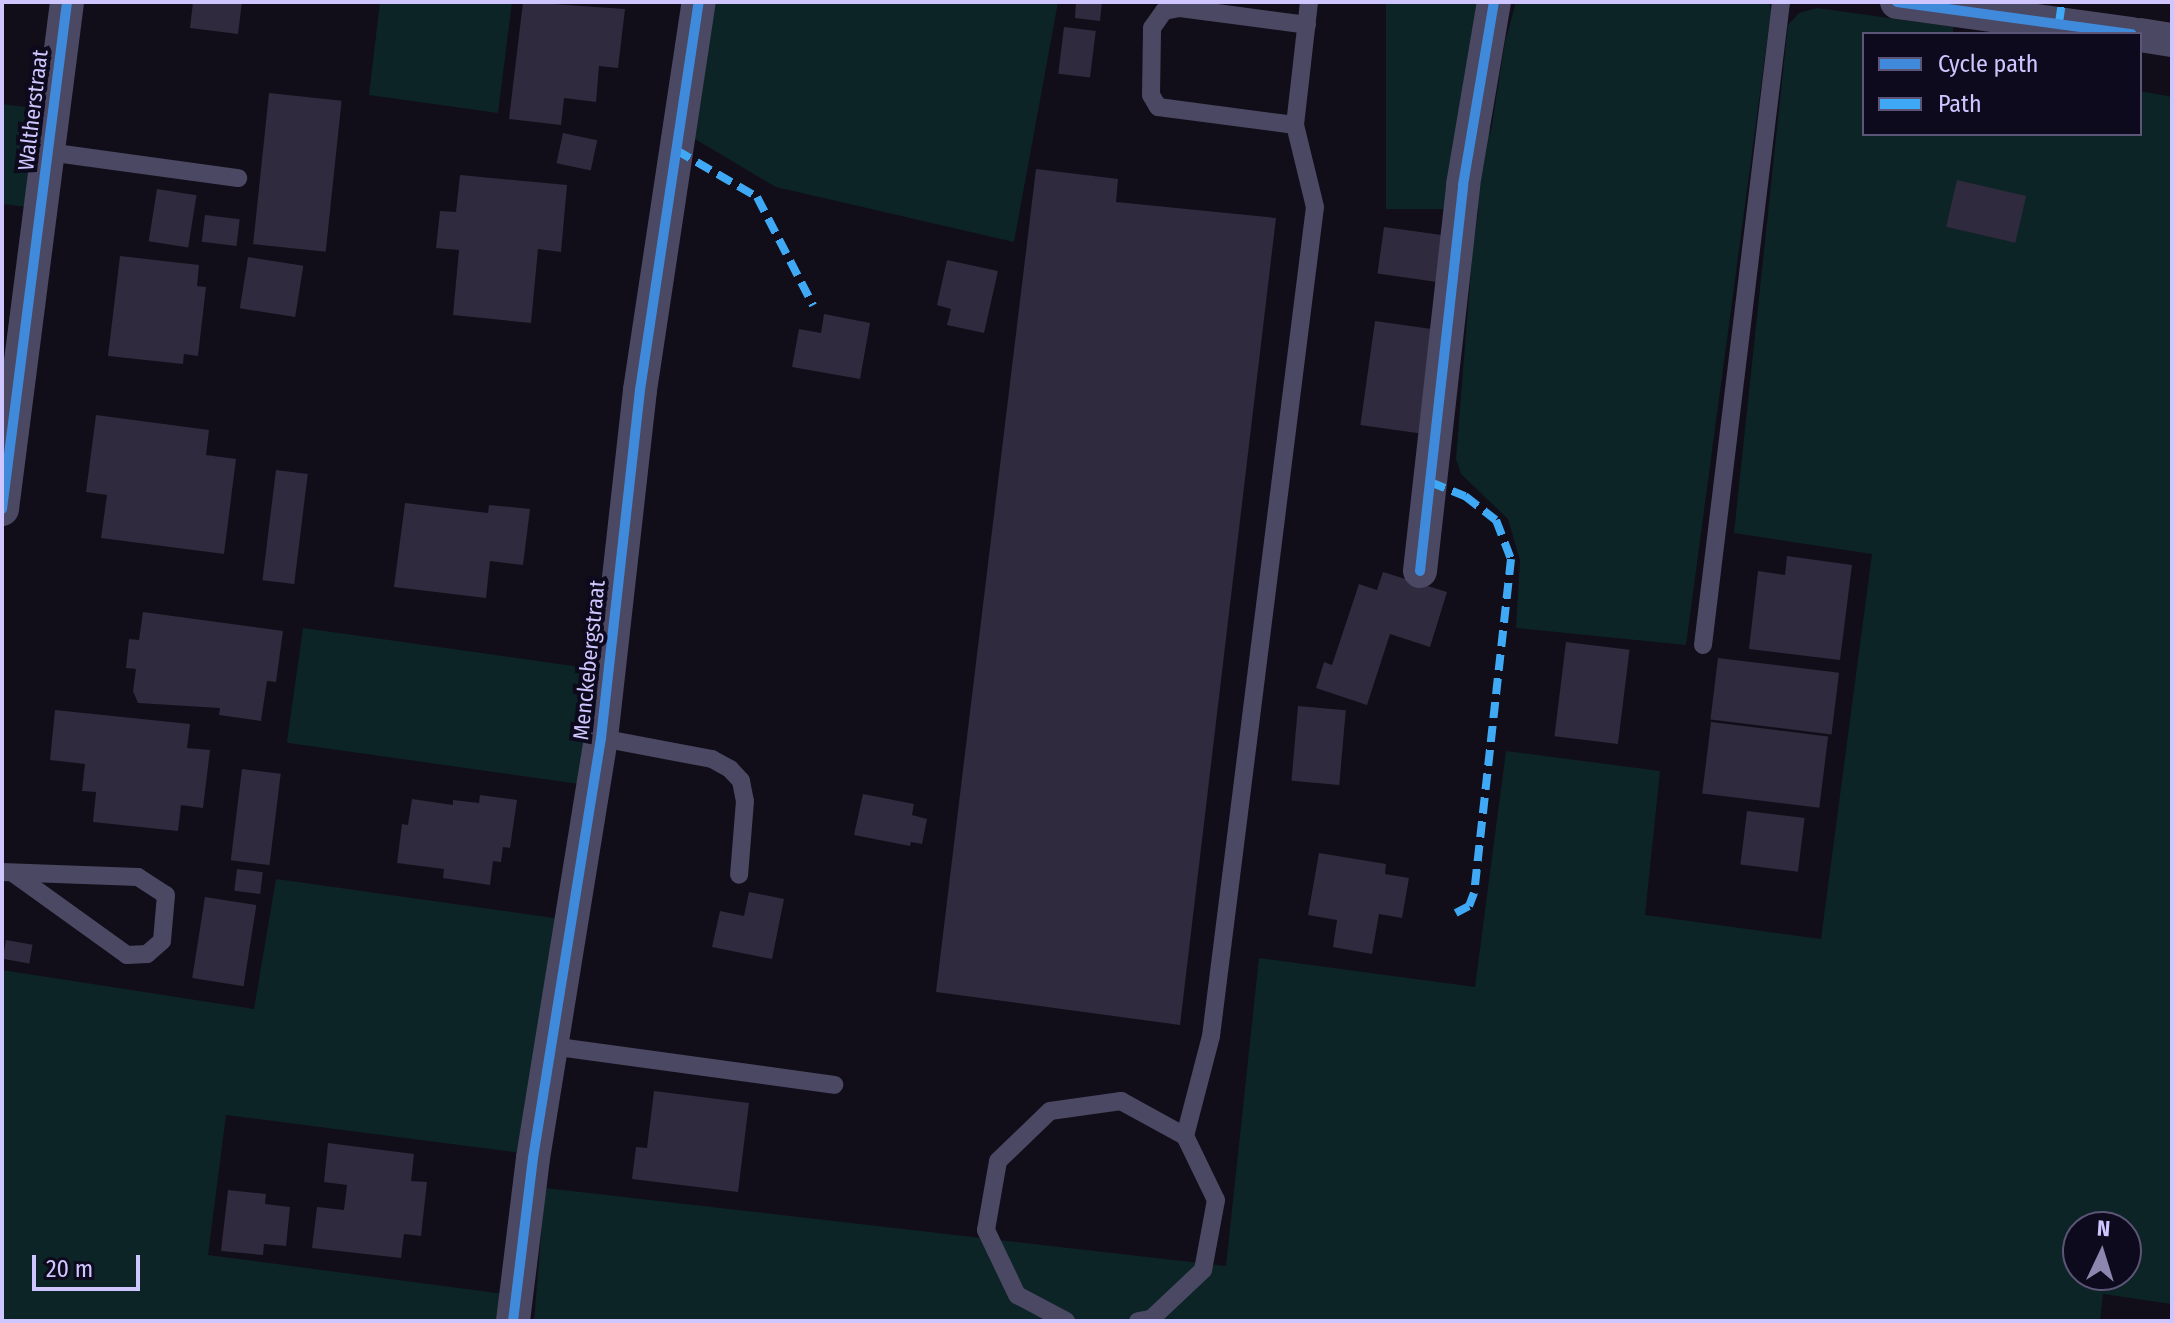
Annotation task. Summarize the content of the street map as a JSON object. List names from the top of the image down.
{
  "streets": {
    "street": ["Waltherstraat", "Menckebergstraat"]
  },
  "legend": ["Cycle path", "Path"],
  "scale_bar": "20 m",
  "north": "top"
}
